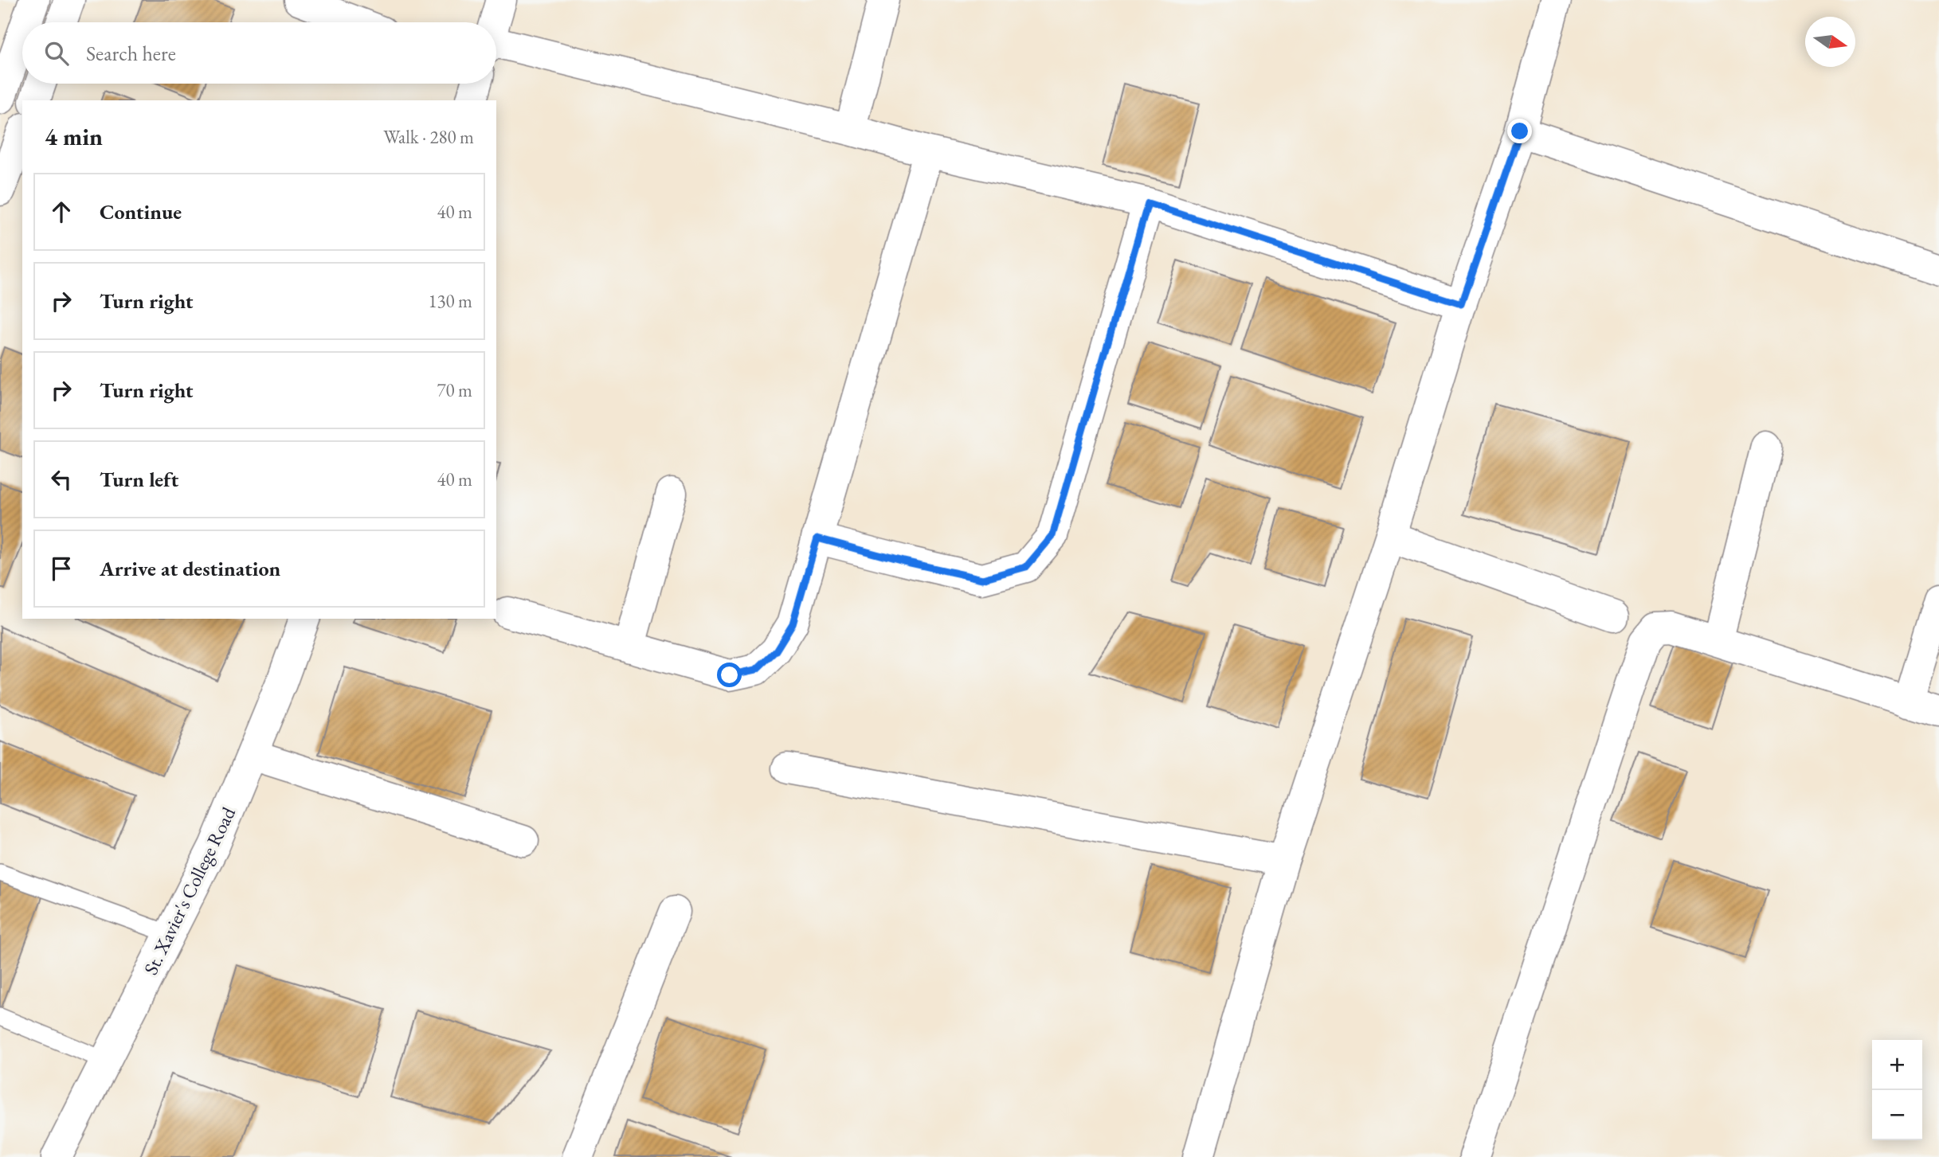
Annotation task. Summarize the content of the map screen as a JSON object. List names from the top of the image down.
{
  "streets": {
    "street": ["St. Xavier's College Road"]
  },
  "north": "right",
  "page": {
    "search": "Search here",
    "heading": ["4 min", "Walk · 280 m"],
    "list": [
      ["Continue", "40 m"],
      ["Turn right", "130 m"],
      ["Turn right", "70 m"],
      ["Turn left", "40 m"],
      "Arrive at destination"
    ],
    "map_buttons": ["+", "−"]
  }
}
